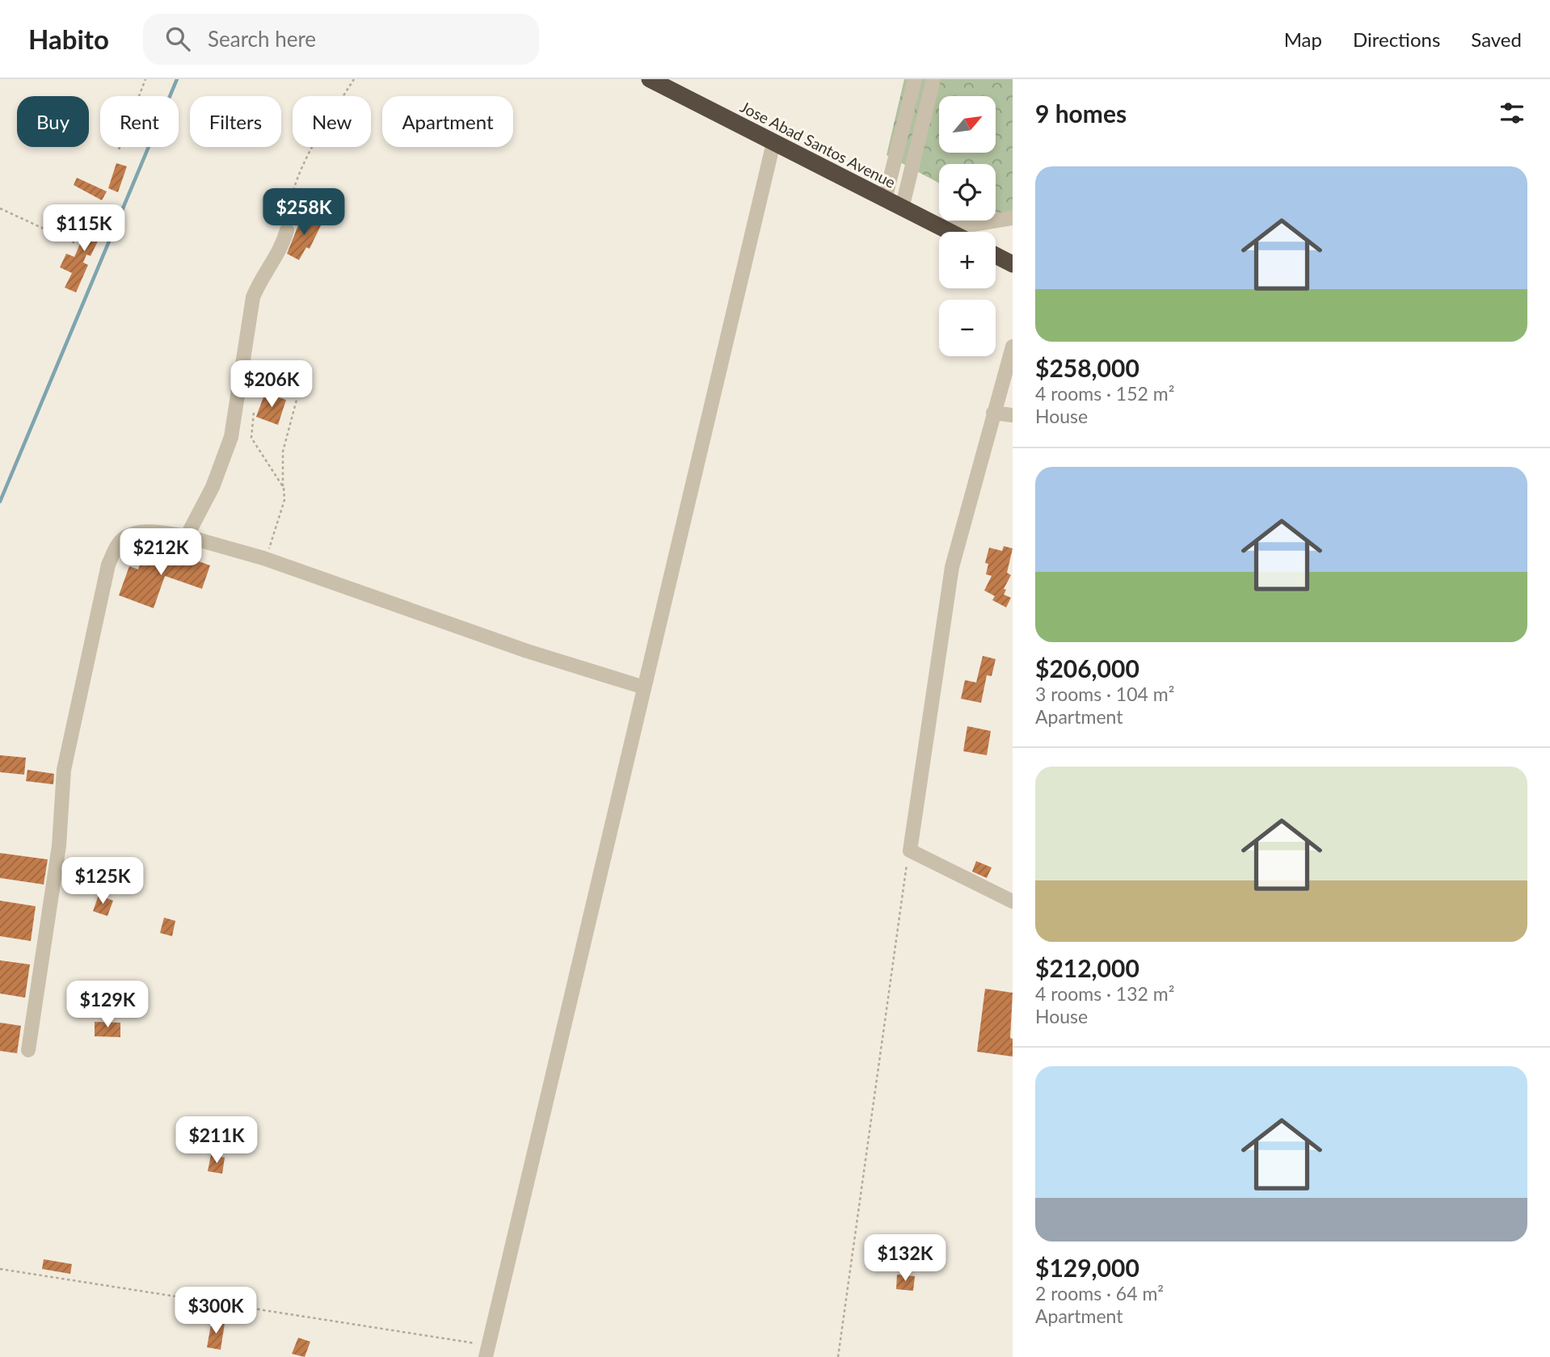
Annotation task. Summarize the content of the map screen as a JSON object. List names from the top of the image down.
{
  "streets": {
    "highway": ["Jose Abad Santos Avenue"]
  },
  "north": "top right",
  "page": {
    "header": "Habito",
    "search": "Search here",
    "nav": ["Map", "Directions", "Saved"],
    "heading": "9 homes",
    "map_buttons": ["+", "−"],
    "chip": [
      "Buy",
      "Rent",
      "Filters",
      "New",
      "Apartment"
    ],
    "list": [
      {
        "name": "$258,000",
        "note": "4 rooms · 152 m² · House"
      },
      {
        "name": "$206,000",
        "note": "3 rooms · 104 m² · Apartment"
      },
      {
        "name": "$212,000",
        "note": "4 rooms · 132 m² · House"
      },
      {
        "name": "$129,000",
        "note": "2 rooms · 64 m² · Apartment"
      }
    ],
    "price": [
      "$258K",
      "$115K",
      "$206K",
      "$212K",
      "$125K",
      "$129K",
      "$211K",
      "$132K",
      "$300K"
    ]
  }
}
